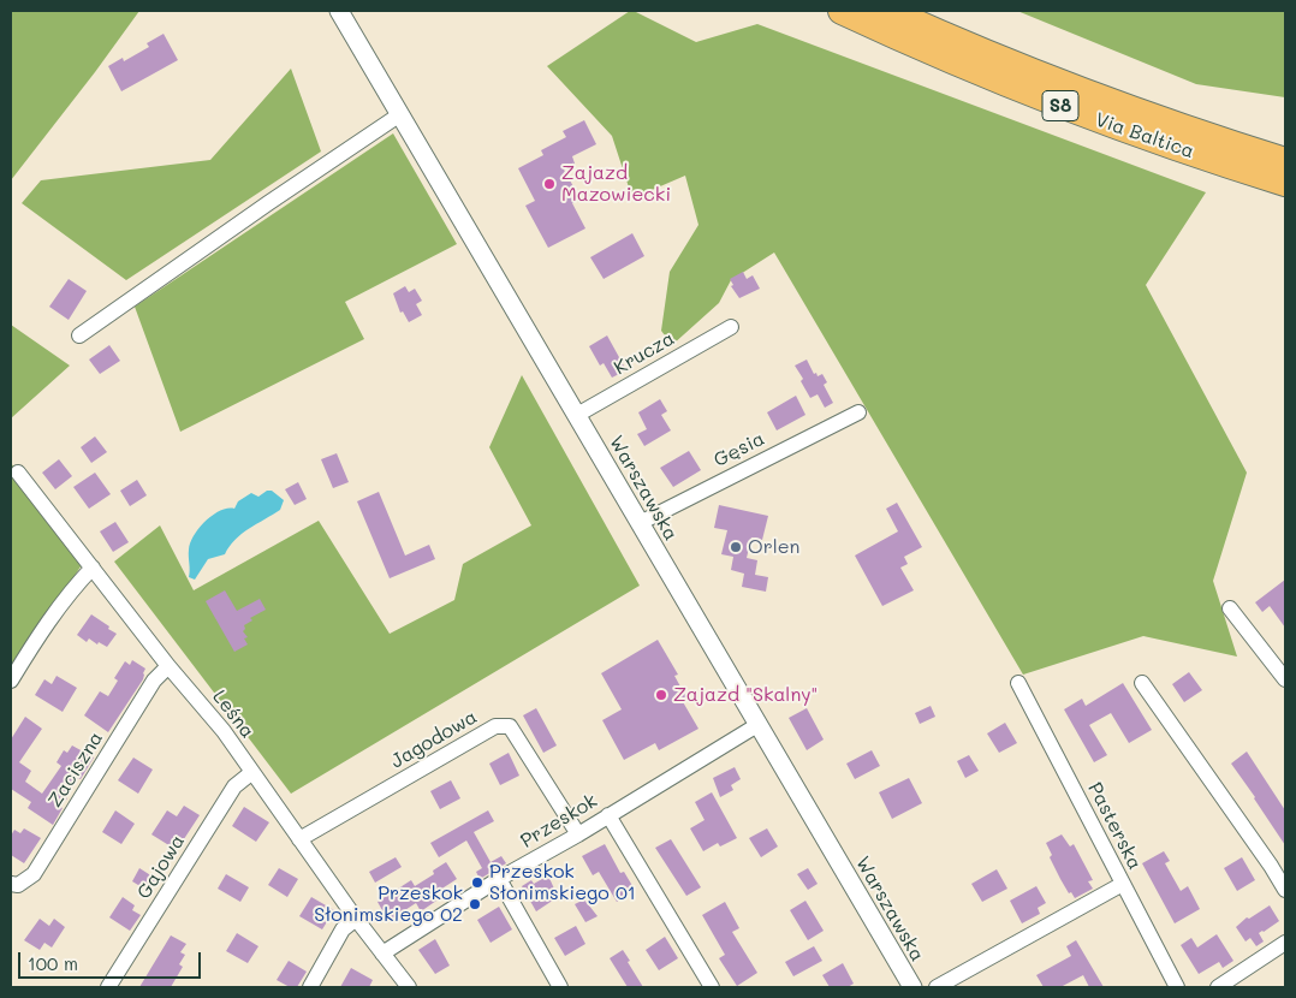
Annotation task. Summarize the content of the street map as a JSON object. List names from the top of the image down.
{
  "streets": {
    "highway": ["S8", "Via Baltica"],
    "street": [
      "Krucza",
      "Gęsia",
      "Warszawska",
      "Leśna",
      "Jagodowa",
      "Zaciszna",
      "Przeskok",
      "Pasterska",
      "Gajowa"
    ]
  },
  "crossings": [
    ["Krucza", "Warszawska"],
    ["Gęsia", "Warszawska"],
    ["Warszawska", "Przeskok"],
    ["Leśna", "Jagodowa"],
    ["Leśna", "Zaciszna"],
    ["Leśna", "Przeskok"],
    ["Leśna", "Gajowa"],
    ["Jagodowa", "Przeskok"]
  ],
  "places": [
    "Zajazd Mazowiecki",
    "Orlen",
    "Zajazd \"Skalny\"",
    "Przeskok Słonimskiego 01",
    "Przeskok Słonimskiego 02"
  ],
  "scale_bar": "100 m"
}
